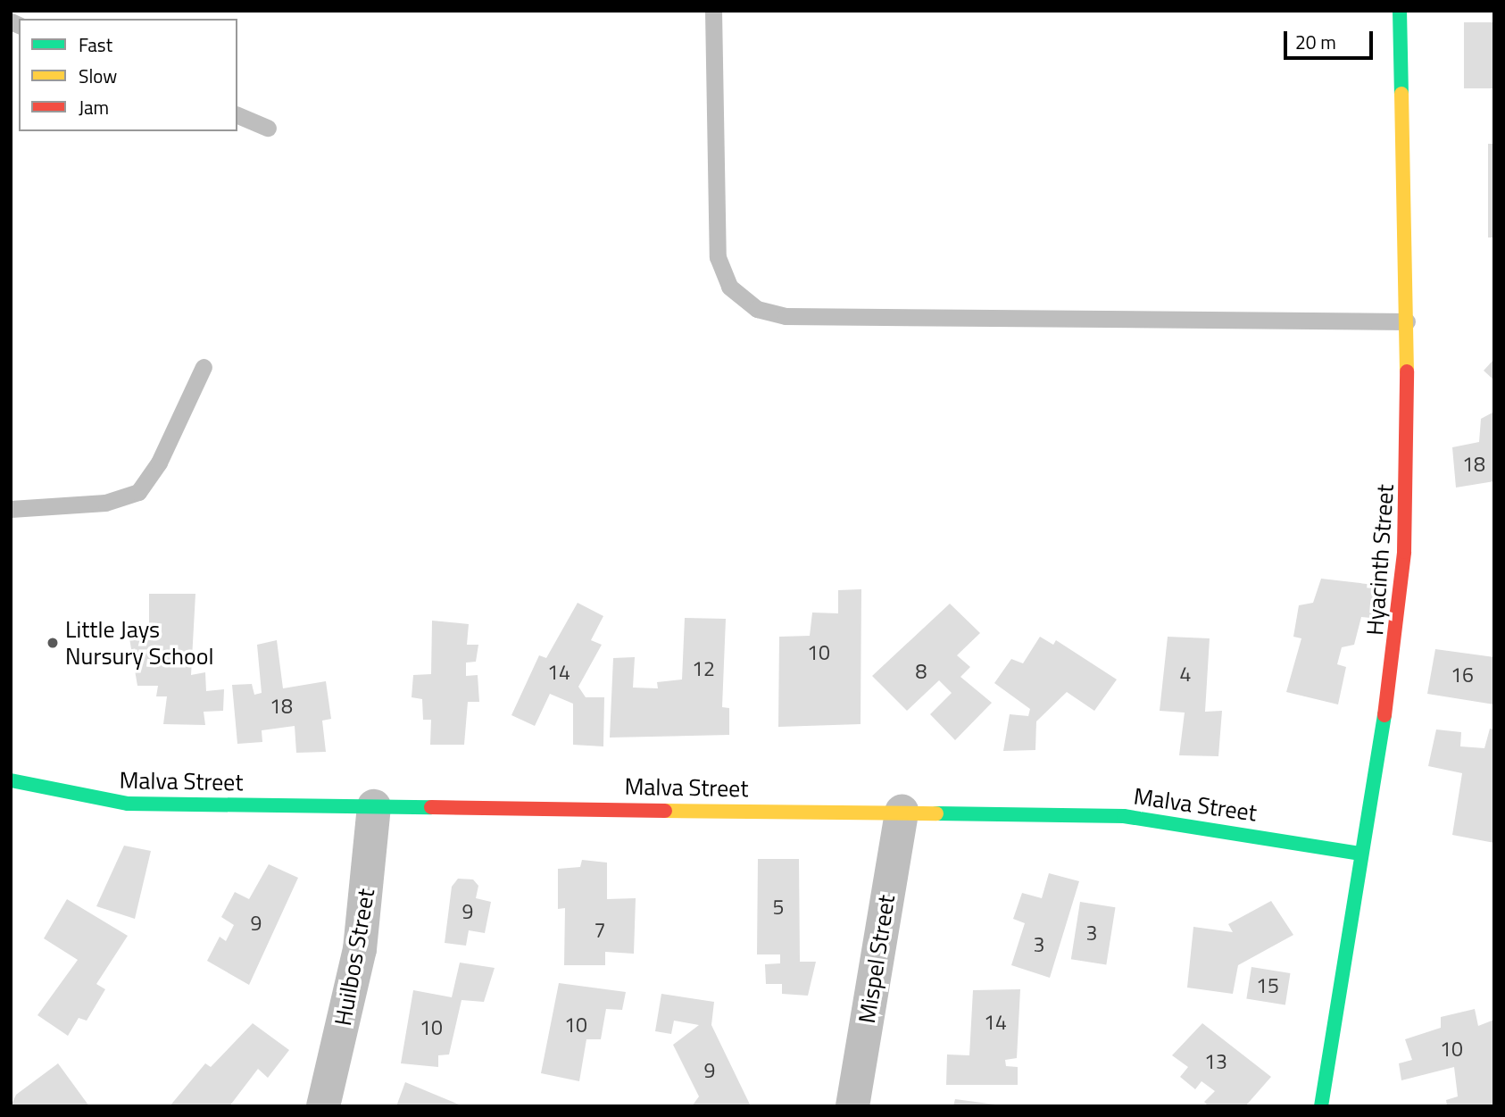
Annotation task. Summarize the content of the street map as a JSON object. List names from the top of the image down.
{
  "streets": {
    "street": [
      "Hyacinth Street",
      "Malva Street",
      "Huilbos Street",
      "Mispel Street"
    ]
  },
  "crossings": [
    ["Hyacinth Street", "Malva Street"],
    ["Malva Street", "Huilbos Street"],
    ["Malva Street", "Mispel Street"]
  ],
  "places": ["Little Jays Nursury School"],
  "house_numbers": [
    "18",
    "10",
    "12",
    "8",
    "14",
    "4",
    "16",
    "18",
    "5",
    "9",
    "9",
    "7",
    "3",
    "3",
    "15",
    "14",
    "10",
    "10",
    "10",
    "13",
    "9"
  ],
  "legend": ["Fast", "Slow", "Jam"],
  "scale_bar": "20 m"
}
